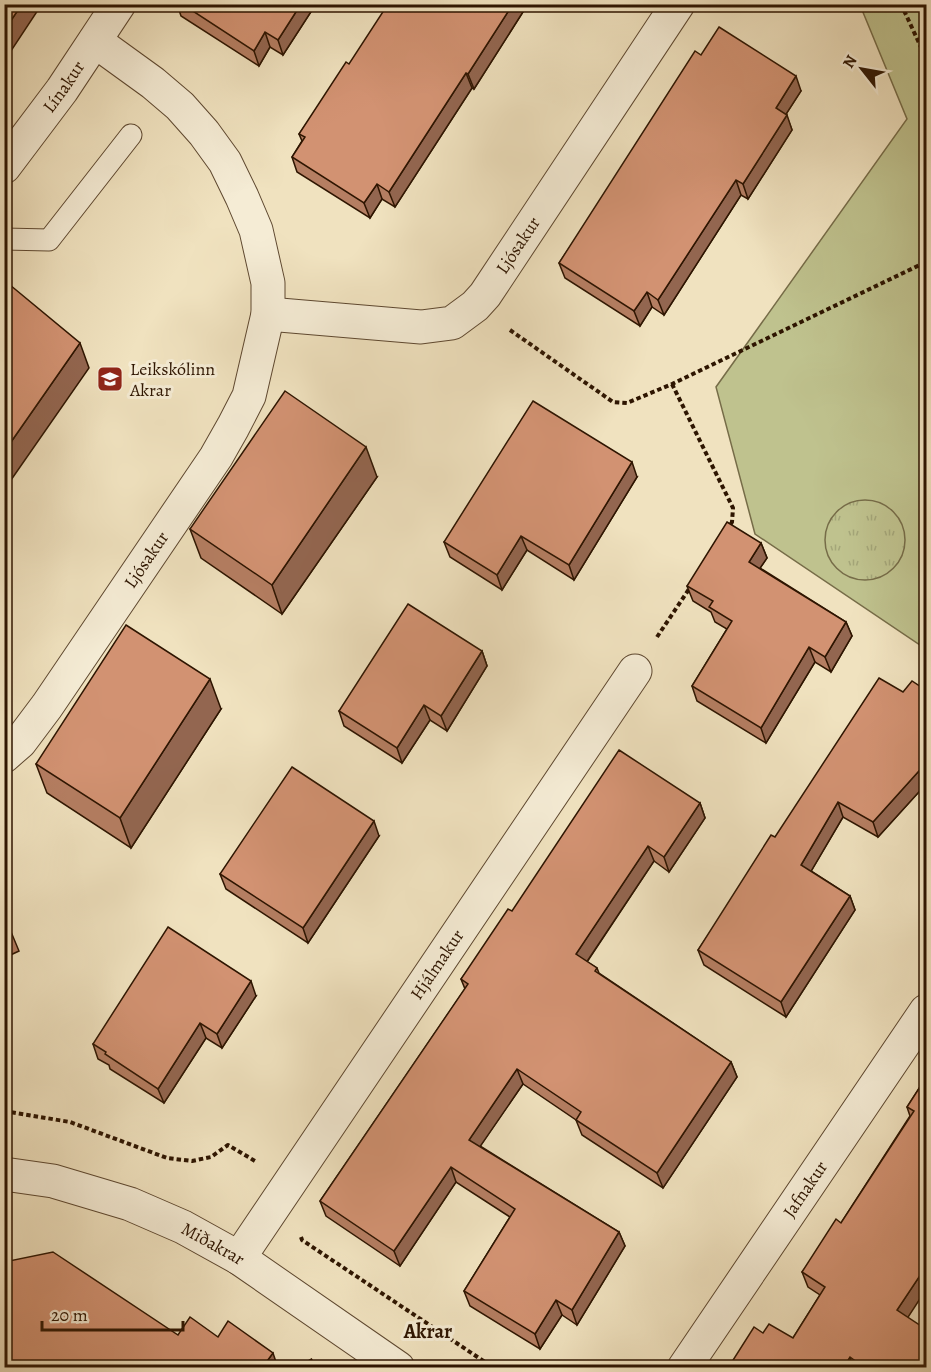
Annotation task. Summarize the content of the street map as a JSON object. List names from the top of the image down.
{
  "streets": {
    "street": [
      "Línakur",
      "Ljósakur",
      "Hjálmakur",
      "Jafnakur",
      "Miðakrar"
    ]
  },
  "crossings": [
    ["Línakur", "Ljósakur"],
    ["Hjálmakur", "Miðakrar"]
  ],
  "districts": ["Akrar"],
  "places": {
    "school or university": ["Leikskólinn Akrar"]
  },
  "scale_bar": "20 m",
  "north": "top left"
}
